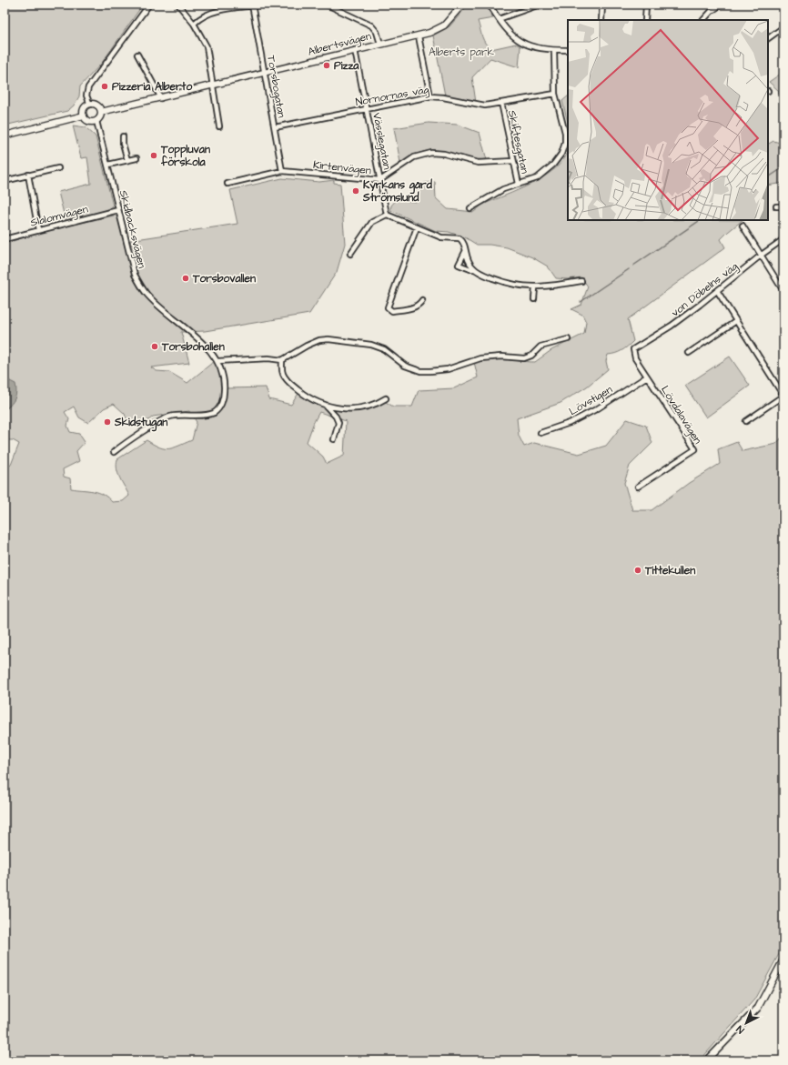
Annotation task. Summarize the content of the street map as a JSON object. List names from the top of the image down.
{
  "streets": {
    "street": [
      "Albertsvägen",
      "Torsbogatan",
      "Nornornas väg",
      "Vässlegatan",
      "Skiftesgatan",
      "Kirtenvägen",
      "Slalomvägen",
      "Skidbacksvägen",
      "von Döbelns väg",
      "Lövstigen",
      "Lövdalavägen"
    ]
  },
  "crossings": [
    ["Albertsvägen", "Torsbogatan"],
    ["Albertsvägen", "Vässlegatan"],
    ["Albertsvägen", "Skidbacksvägen"],
    ["Torsbogatan", "Nornornas väg"],
    ["Torsbogatan", "Kirtenvägen"],
    ["Nornornas väg", "Vässlegatan"],
    ["Nornornas väg", "Skiftesgatan"],
    ["Vässlegatan", "Kirtenvägen"],
    ["Skiftesgatan", "Kirtenvägen"],
    ["Slalomvägen", "Skidbacksvägen"],
    ["von Döbelns väg", "Lövdalavägen"],
    ["Lövstigen", "Lövdalavägen"]
  ],
  "parks": ["Alberts park"],
  "places": [
    "Pizza",
    "Pizzeria Alberto",
    "Toppluvan förskola",
    "Kyrkans gård Strömslund",
    "Torsbovallen",
    "Torsbohallen",
    "Skidstugan",
    "Tittekullen"
  ],
  "north": "bottom left"
}
